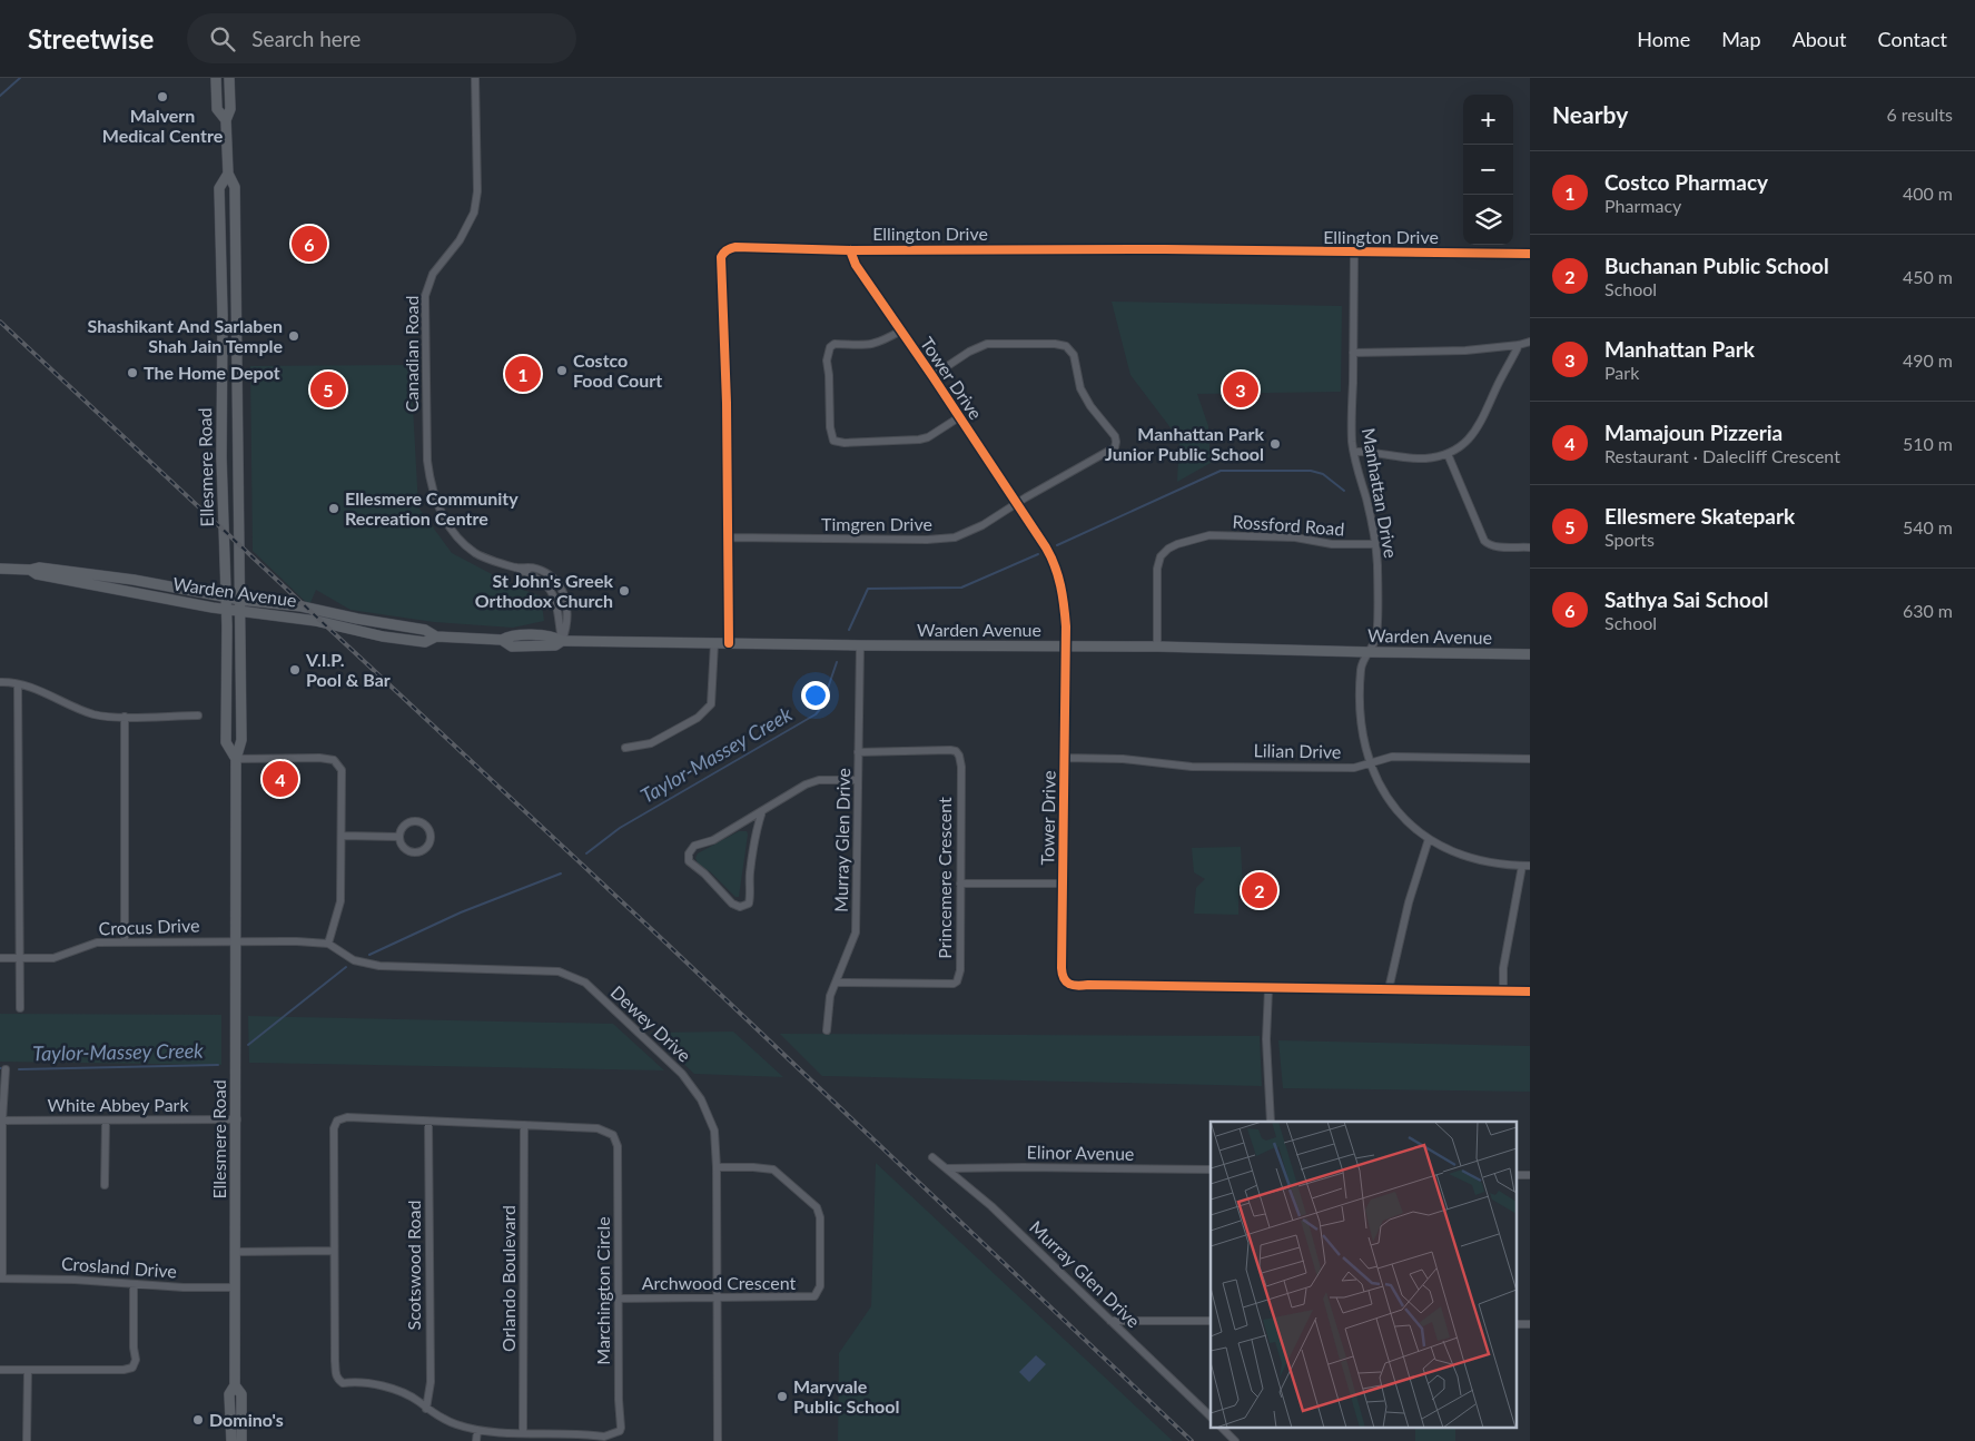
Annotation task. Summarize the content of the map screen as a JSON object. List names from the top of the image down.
{
  "streets": {
    "main road": ["Ellesmere Road", "Warden Avenue"],
    "street": [
      "Ellington Drive",
      "Canadian Road",
      "Tower Drive",
      "Manhattan Drive",
      "Timgren Drive",
      "Rossford Road",
      "Lilian Drive",
      "Murray Glen Drive",
      "Princemere Crescent",
      "Crocus Drive",
      "Dewey Drive",
      "White Abbey Park",
      "Elinor Avenue",
      "Scotswood Road",
      "Crosland Drive",
      "Orlando Boulevard",
      "Archwood Crescent",
      "Marchington Circle"
    ]
  },
  "crossings": [
    ["Ellington Drive", "Tower Drive"],
    ["Ellington Drive", "Manhattan Drive"],
    ["Ellington Drive", "Timgren Drive"],
    ["Ellington Drive", "Warden Avenue"],
    ["Canadian Road", "Warden Avenue"],
    ["Tower Drive", "Timgren Drive"],
    ["Tower Drive", "Warden Avenue"],
    ["Tower Drive", "Lilian Drive"],
    ["Ellesmere Road", "Warden Avenue"],
    ["Ellesmere Road", "Crocus Drive"],
    ["Ellesmere Road", "White Abbey Park"],
    ["Ellesmere Road", "Crosland Drive"],
    ["Manhattan Drive", "Rossford Road"],
    ["Manhattan Drive", "Warden Avenue"],
    ["Manhattan Drive", "Lilian Drive"],
    ["Rossford Road", "Warden Avenue"],
    ["Warden Avenue", "Murray Glen Drive"],
    ["Murray Glen Drive", "Princemere Crescent"],
    ["Murray Glen Drive", "Elinor Avenue"],
    ["Dewey Drive", "Archwood Crescent"],
    ["Scotswood Road", "Marchington Circle"],
    ["Orlando Boulevard", "Marchington Circle"],
    ["Archwood Crescent", "Marchington Circle"]
  ],
  "water": ["Taylor-Massey Creek"],
  "places": [
    "Malvern Medical Centre",
    "Shashikant And Sarlaben Shah Jain Temple",
    "Costco Food Court",
    "The Home Depot",
    "Manhattan Park Junior Public School",
    "Ellesmere Community Recreation Centre",
    "St John's Greek Orthodox Church",
    "V.I.P. Pool & Bar",
    "Maryvale Public School",
    "Domino's"
  ],
  "page": {
    "header": "Streetwise",
    "search": "Search here",
    "nav": [
      "Home",
      "Map",
      "About",
      "Contact"
    ],
    "heading": ["Nearby", "6 results"],
    "map_buttons": ["+", "−"],
    "list": [
      {
        "mark": "1",
        "name": "Costco Pharmacy",
        "note": "Pharmacy",
        "value": "400 m"
      },
      {
        "mark": "2",
        "name": "Buchanan Public School",
        "note": "School",
        "value": "450 m"
      },
      {
        "mark": "3",
        "name": "Manhattan Park",
        "note": "Park",
        "value": "490 m"
      },
      {
        "mark": "4",
        "name": "Mamajoun Pizzeria",
        "note": "Restaurant · Dalecliff Crescent",
        "value": "510 m"
      },
      {
        "mark": "5",
        "name": "Ellesmere Skatepark",
        "note": "Sports",
        "value": "540 m"
      },
      {
        "mark": "6",
        "name": "Sathya Sai School",
        "note": "School",
        "value": "630 m"
      }
    ],
    "pins": [
      "6",
      "1",
      "3",
      "5",
      "4",
      "2"
    ]
  }
}
